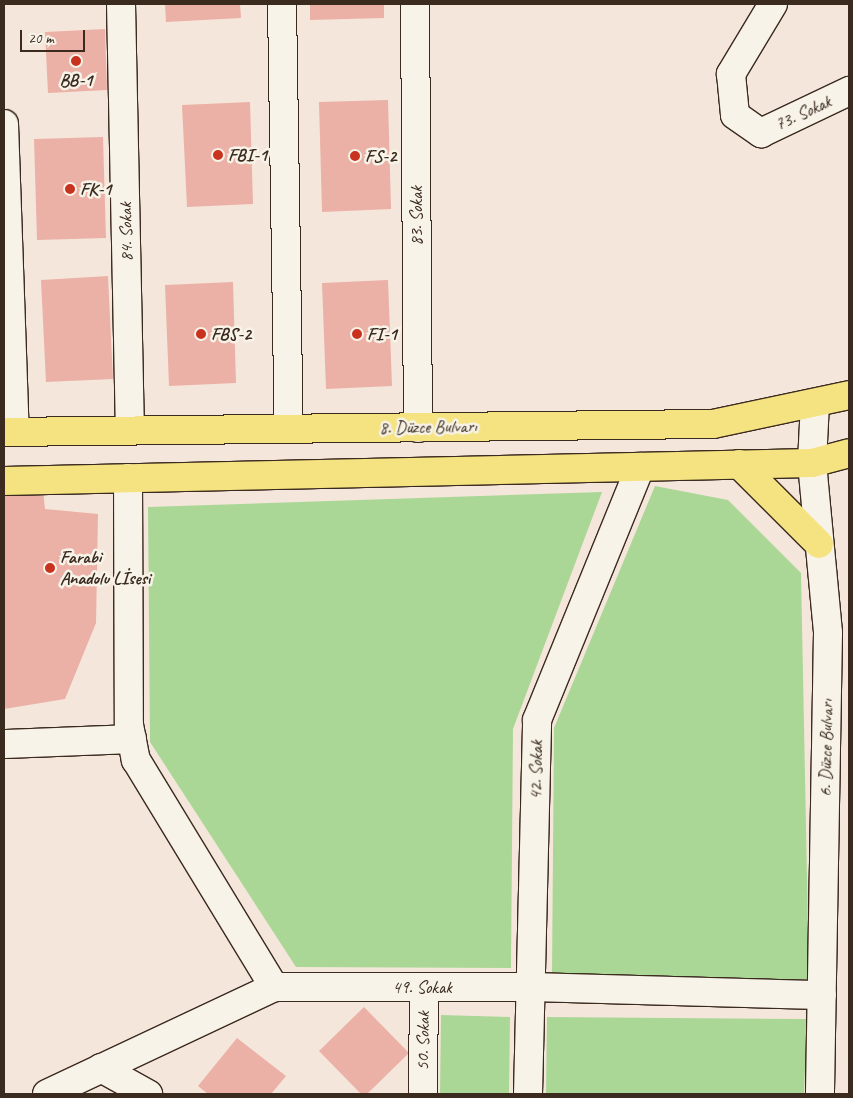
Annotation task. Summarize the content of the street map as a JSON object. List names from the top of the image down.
{
  "streets": {
    "main road": ["8. Düzce Bulvarı"],
    "street": [
      "73. Sokak",
      "83. Sokak",
      "84. Sokak",
      "6. Düzce Bulvarı",
      "42. Sokak",
      "49. Sokak",
      "50. Sokak"
    ]
  },
  "crossings": [
    ["83. Sokak", "8. Düzce Bulvarı"],
    ["84. Sokak", "8. Düzce Bulvarı"],
    ["8. Düzce Bulvarı", "6. Düzce Bulvarı"],
    ["6. Düzce Bulvarı", "49. Sokak"],
    ["42. Sokak", "49. Sokak"],
    ["49. Sokak", "50. Sokak"]
  ],
  "places": [
    "BB-1",
    "FBI-1",
    "FS-2",
    "FK-1",
    "FBS-2",
    "FI-1",
    "Farabi Anadolu Lİsesi"
  ],
  "scale_bar": "20 m"
}
